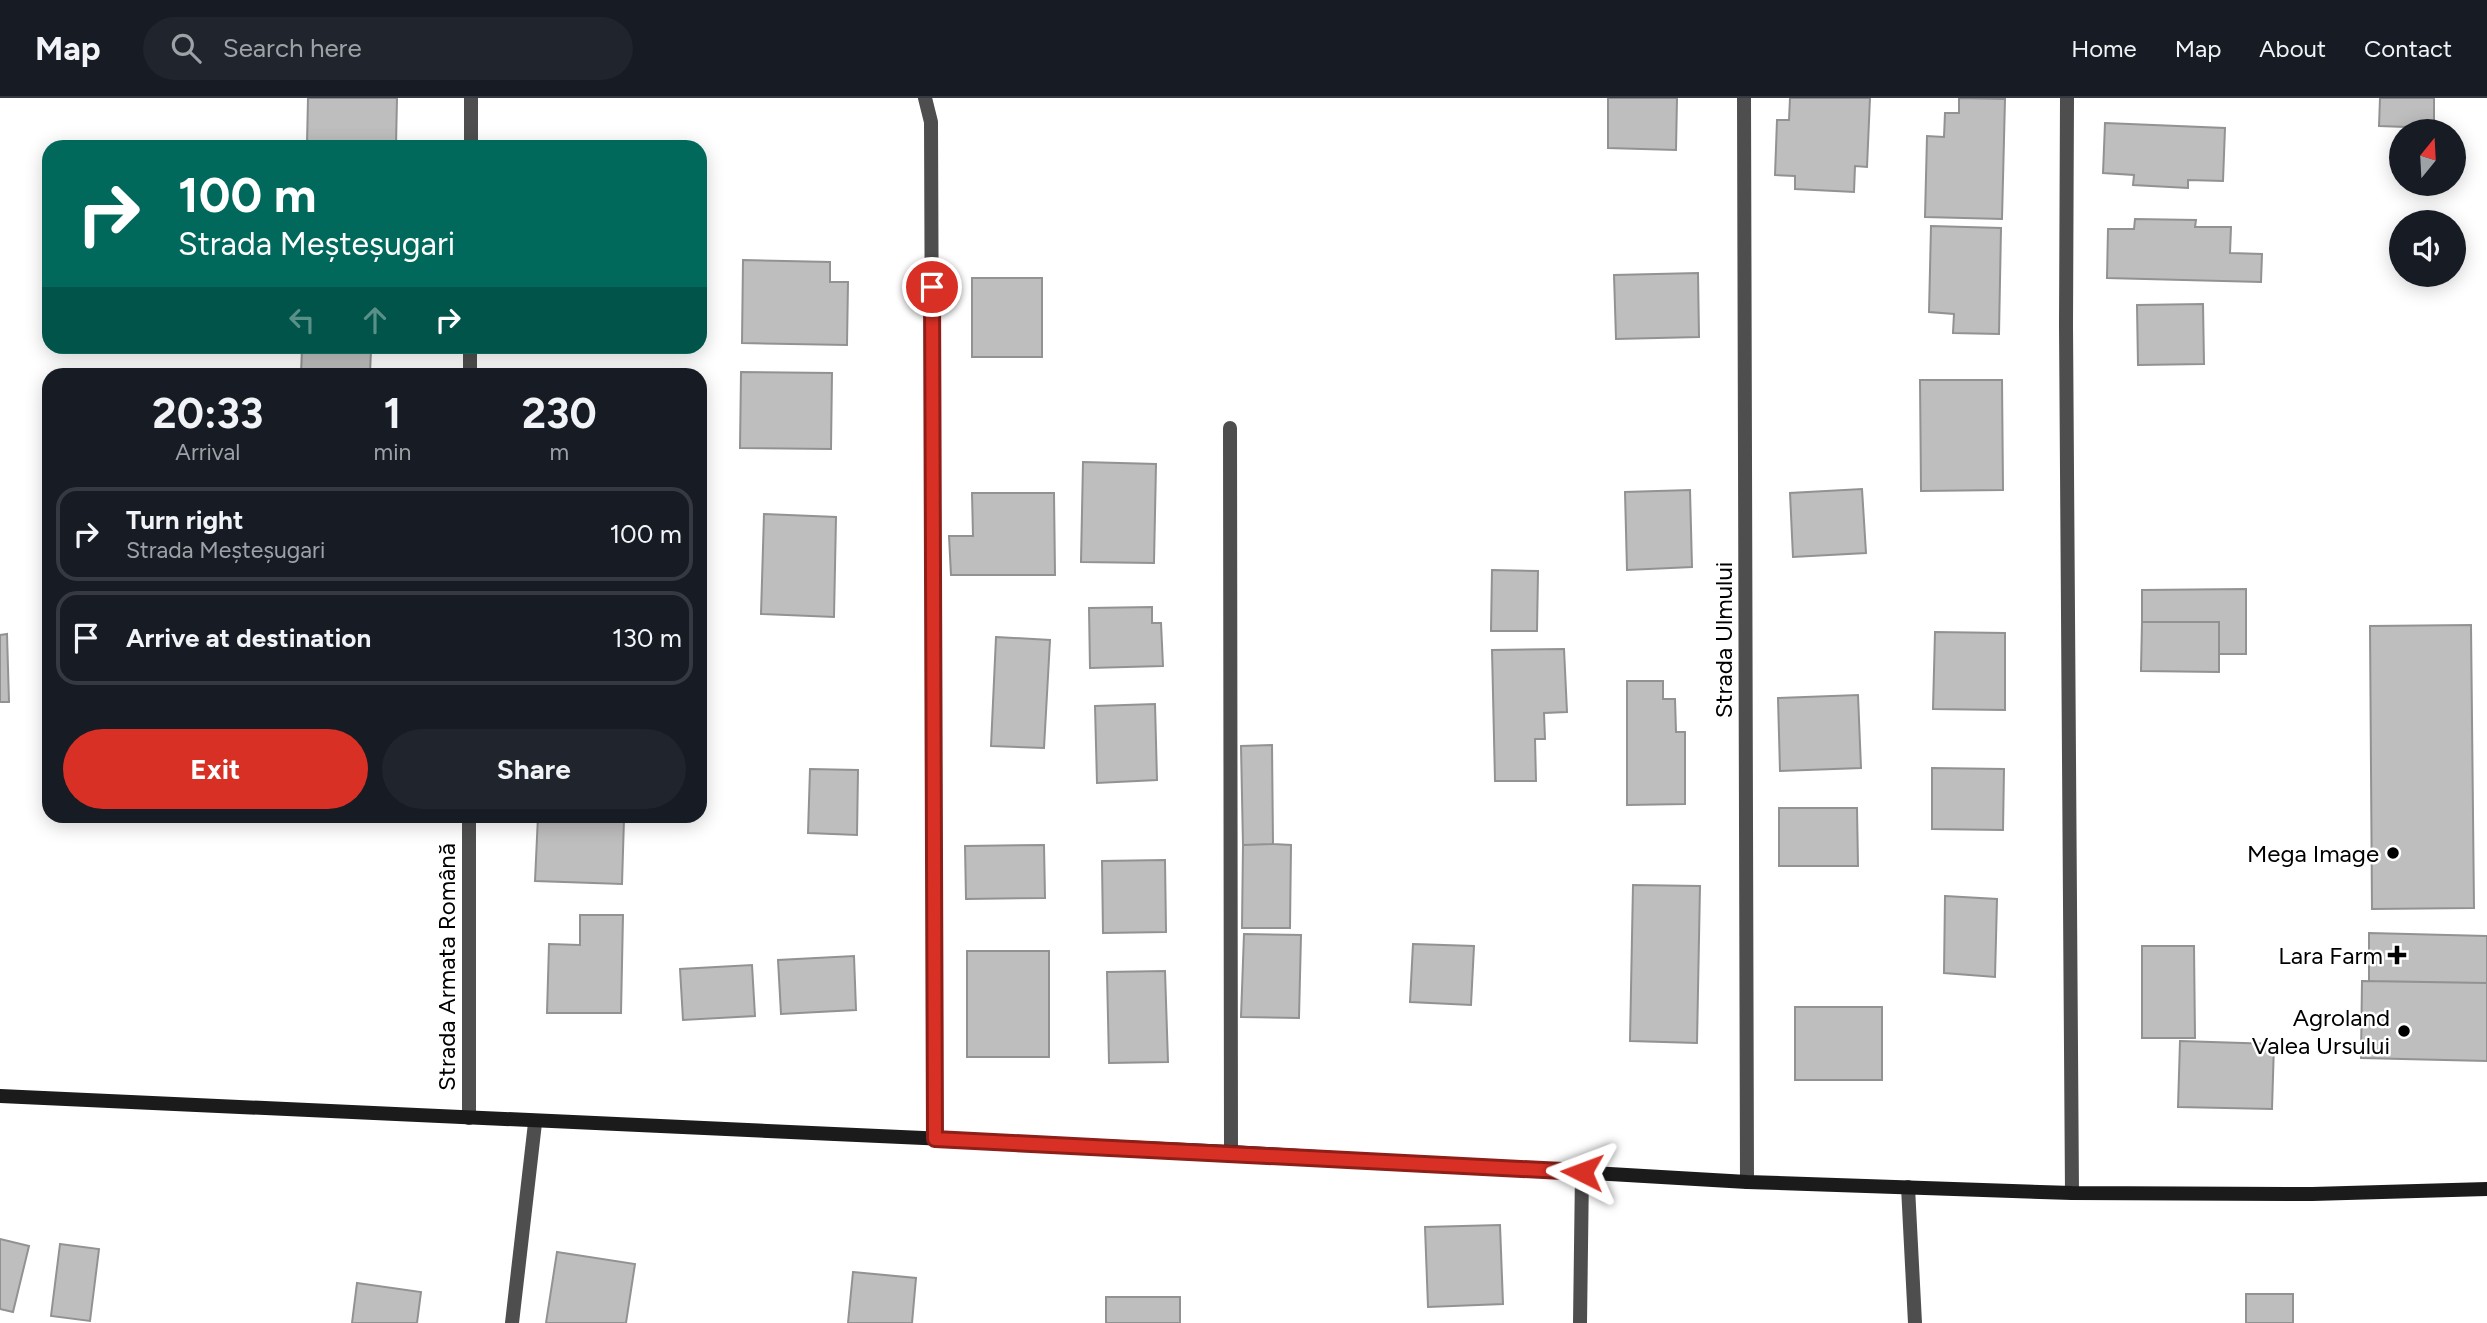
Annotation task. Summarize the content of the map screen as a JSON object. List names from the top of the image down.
{
  "streets": {
    "street": ["Strada Ulmului", "Strada Armata Română"]
  },
  "places": {
    "other": ["Mega Image", "Agroland Valea Ursului"],
    "health": ["Lara Farm"]
  },
  "north": "top",
  "page": {
    "header": "Map",
    "search": "Search here",
    "nav": [
      "Home",
      "Map",
      "About",
      "Contact"
    ],
    "turn": ["100 m", "Strada Meșteșugari"],
    "eta": [
      "20:33",
      "Arrival",
      "1",
      "min",
      "230",
      "m"
    ],
    "list": [
      {
        "name": "Turn right",
        "note": "Strada Meșteșugari",
        "value": "100 m"
      },
      {
        "name": "Arrive at destination",
        "value": "130 m"
      }
    ],
    "buttons": ["Exit", "Share"]
  }
}
